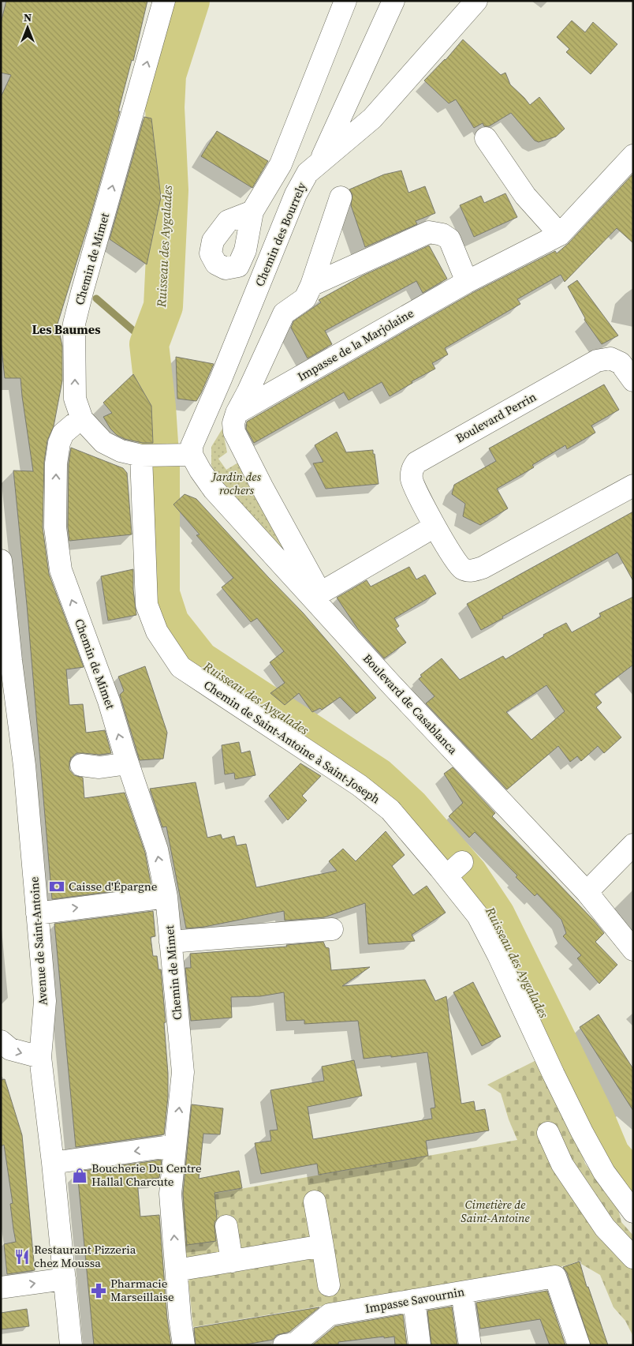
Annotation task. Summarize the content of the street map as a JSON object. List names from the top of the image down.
{
  "streets": {
    "street": [
      "Chemin des Bourrely",
      "Chemin de Mimet",
      "Impasse de la Marjolaine",
      "Boulevard Perrin",
      "Boulevard de Casablanca",
      "Chemin de Saint-Antoine à Saint-Joseph",
      "Avenue de Saint-Antoine",
      "Impasse Savournin"
    ]
  },
  "crossings": [
    ["Chemin des Bourrely", "Boulevard de Casablanca"]
  ],
  "districts": ["Les Baumes"],
  "water": ["Ruisseau des Aygalades"],
  "parks": ["Jardin des rochers", "Cimetière de Saint-Antoine"],
  "places": {
    "bank": ["Caisse d'Épargne"],
    "shop": ["Boucherie Du Centre Hallal Charcute"],
    "restaurant": ["Restaurant Pizzeria chez Moussa"],
    "pharmacy": ["Pharmacie Marseillaise"]
  },
  "north": "top"
}
